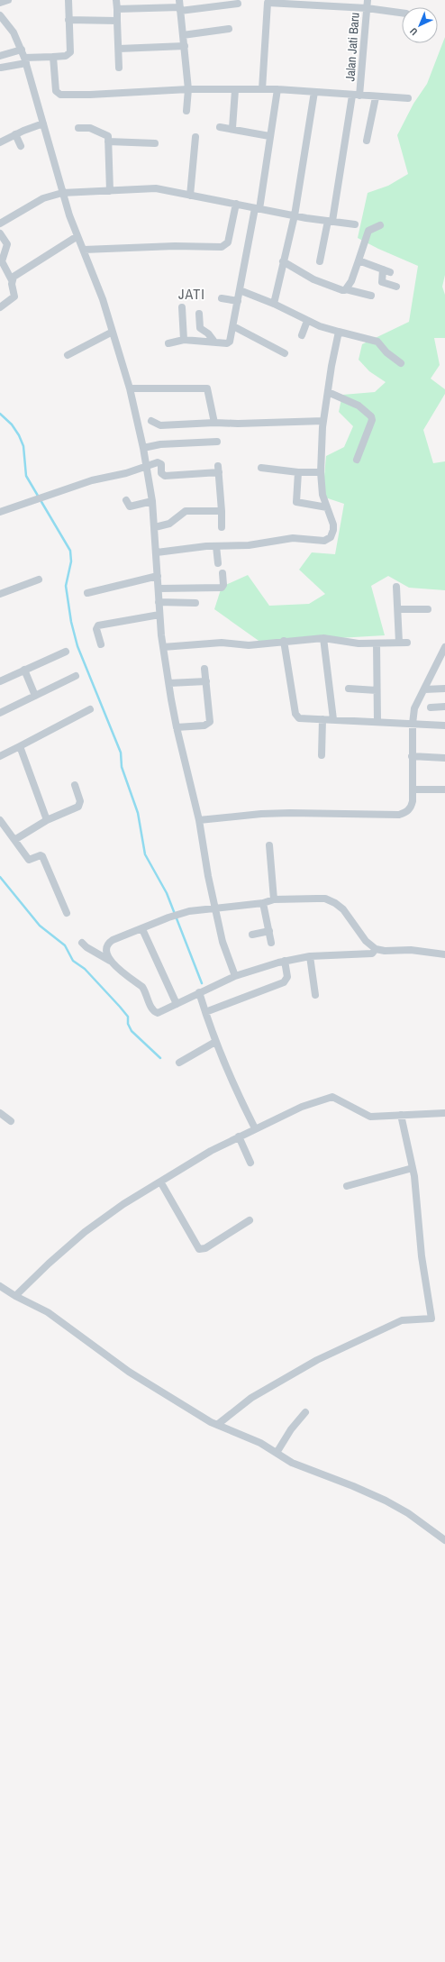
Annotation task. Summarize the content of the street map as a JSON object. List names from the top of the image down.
{
  "streets": {
    "street": ["Jalan Jati Baru"]
  },
  "districts": ["JATI"],
  "north": "bottom left"
}
